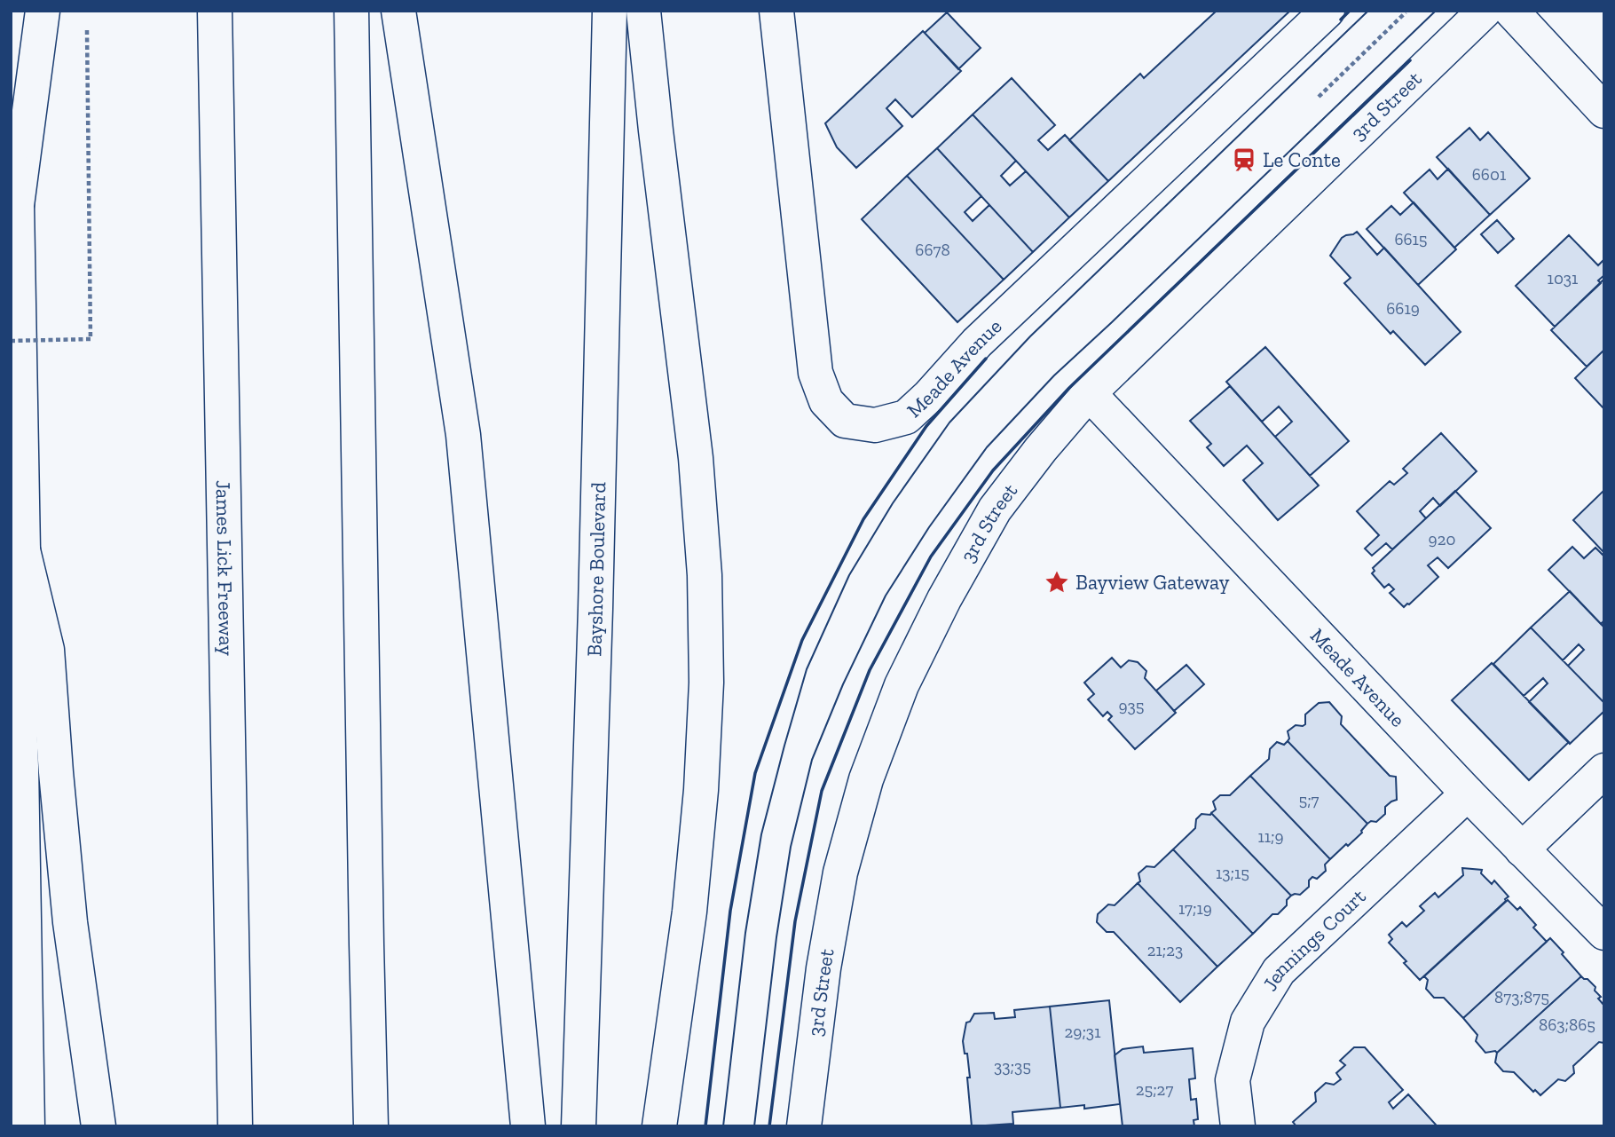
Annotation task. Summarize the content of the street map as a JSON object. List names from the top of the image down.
{
  "streets": {
    "main road": [
      "3rd Street",
      "Meade Avenue",
      "James Lick Freeway",
      "Bayshore Boulevard",
      "Jennings Court"
    ]
  },
  "crossings": [
    ["3rd Street", "Meade Avenue"],
    ["Meade Avenue", "Jennings Court"]
  ],
  "places": {
    "station": ["Le Conte"],
    "place": ["Bayview Gateway"]
  },
  "house_numbers": [
    "6601",
    "6615",
    "6678",
    "1031",
    "6619",
    "920",
    "935",
    "5;7",
    "11;9",
    "13;15",
    "17;19",
    "21;23",
    "873;875",
    "863;865",
    "29;31",
    "33;35",
    "25;27"
  ]
}
